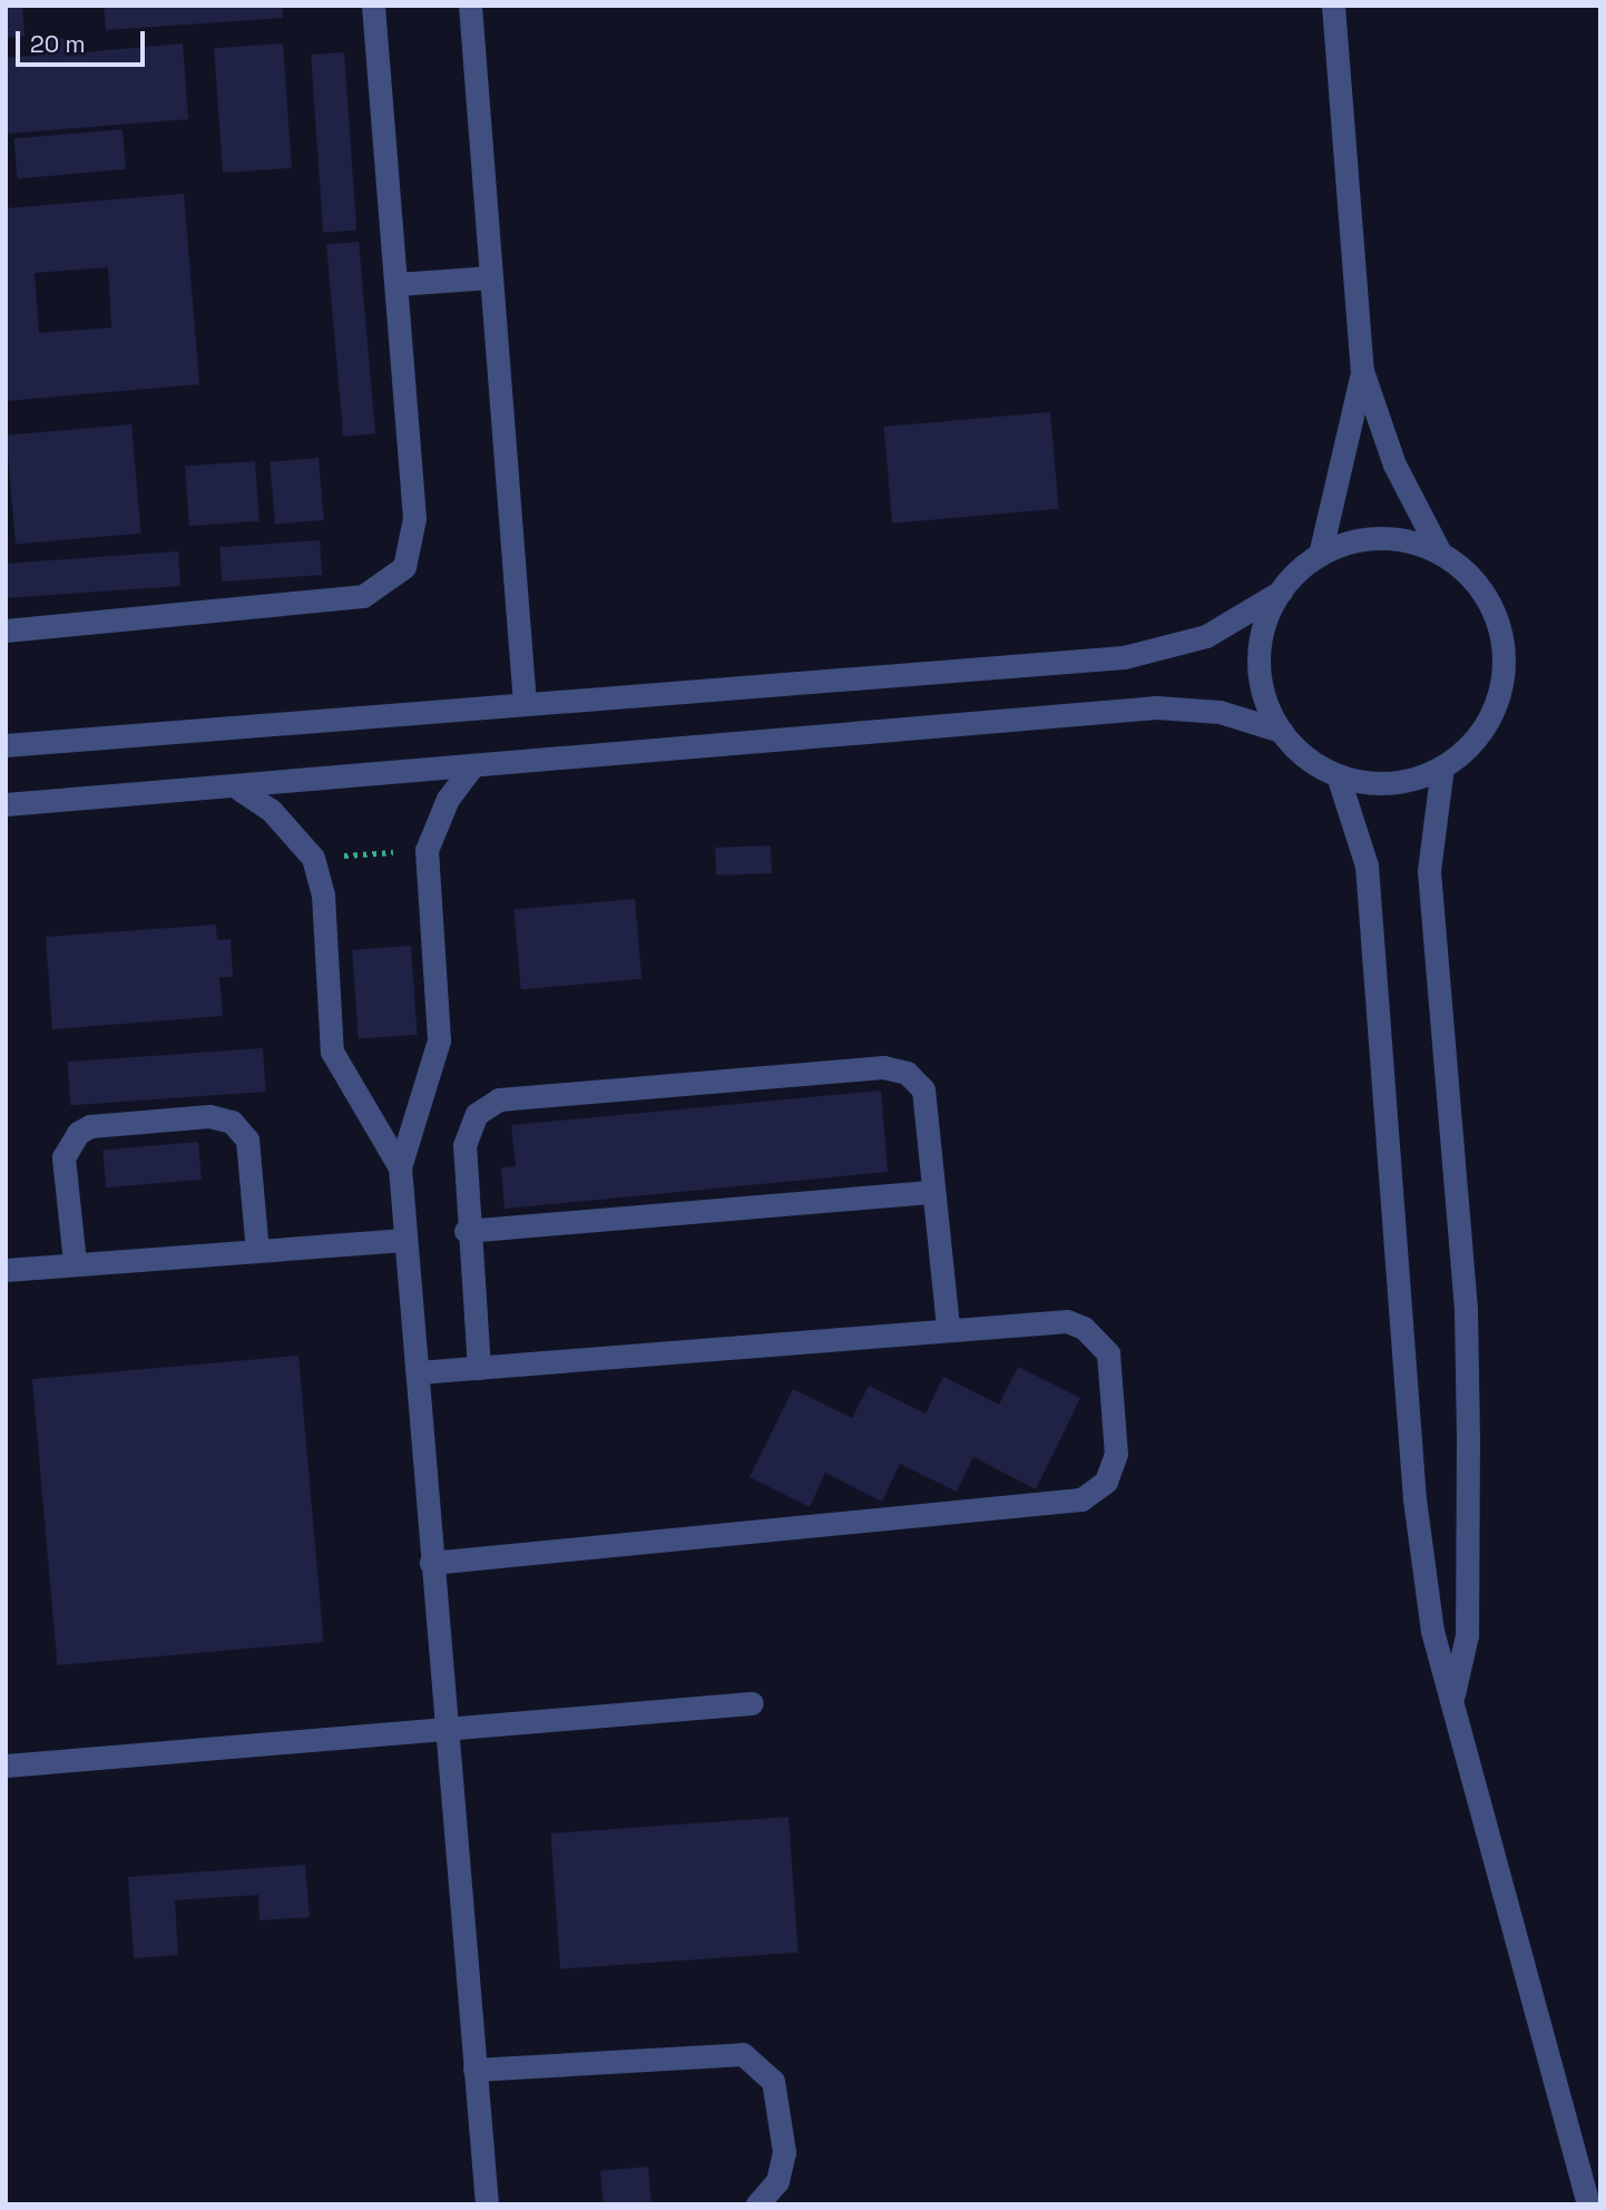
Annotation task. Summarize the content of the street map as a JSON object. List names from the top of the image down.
{
  "scale_bar": "20 m"
}
